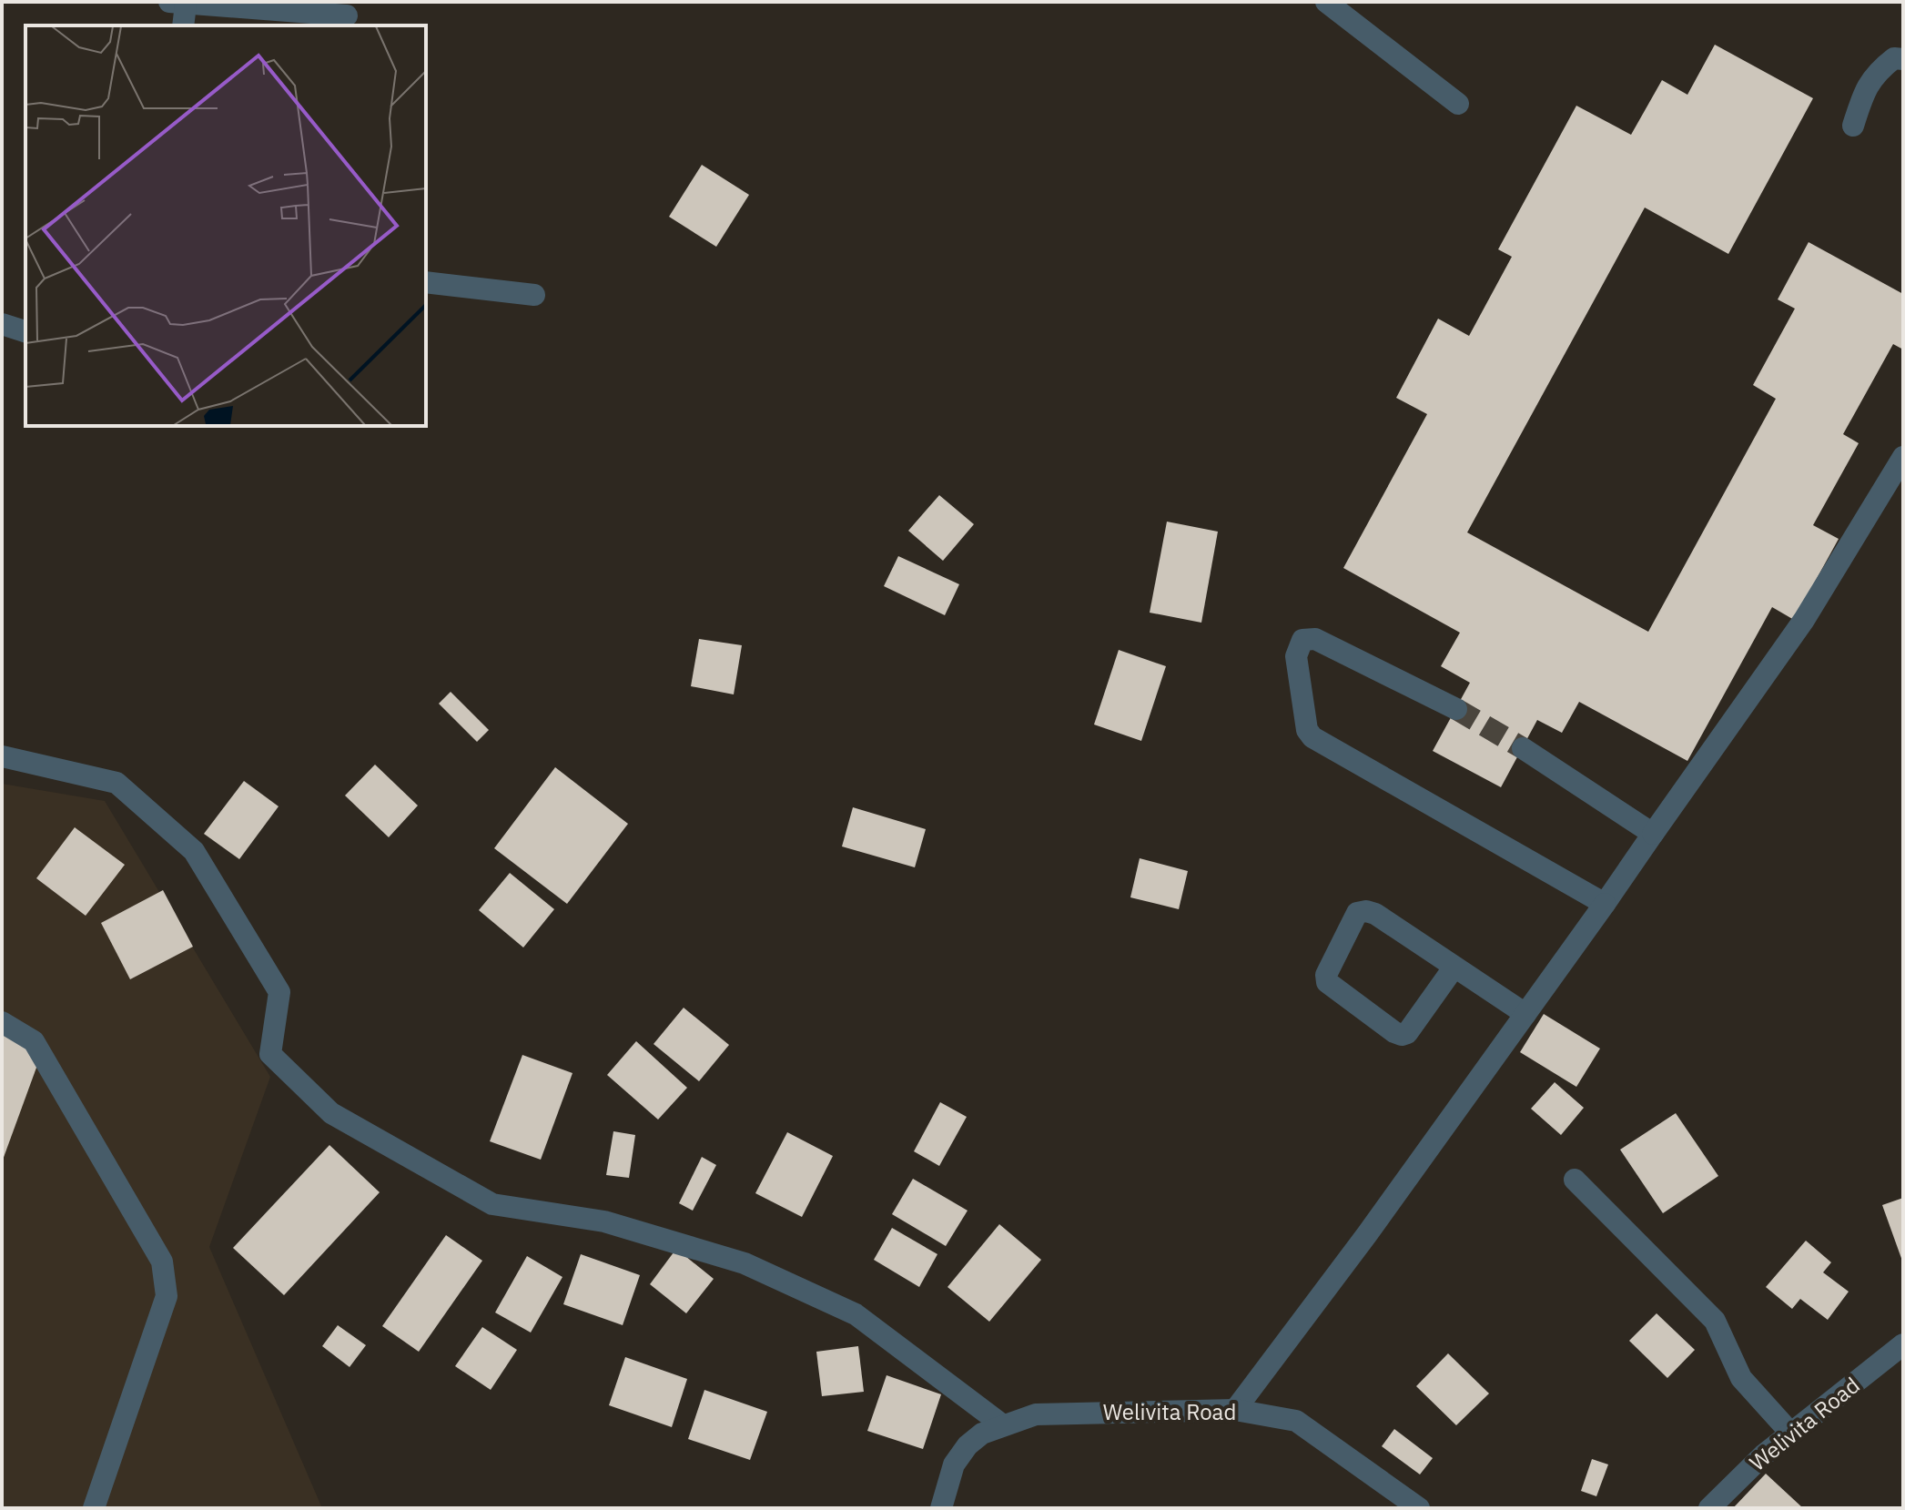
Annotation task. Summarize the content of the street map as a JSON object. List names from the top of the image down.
{
  "streets": {
    "street": ["Welivita Road"]
  }
}
